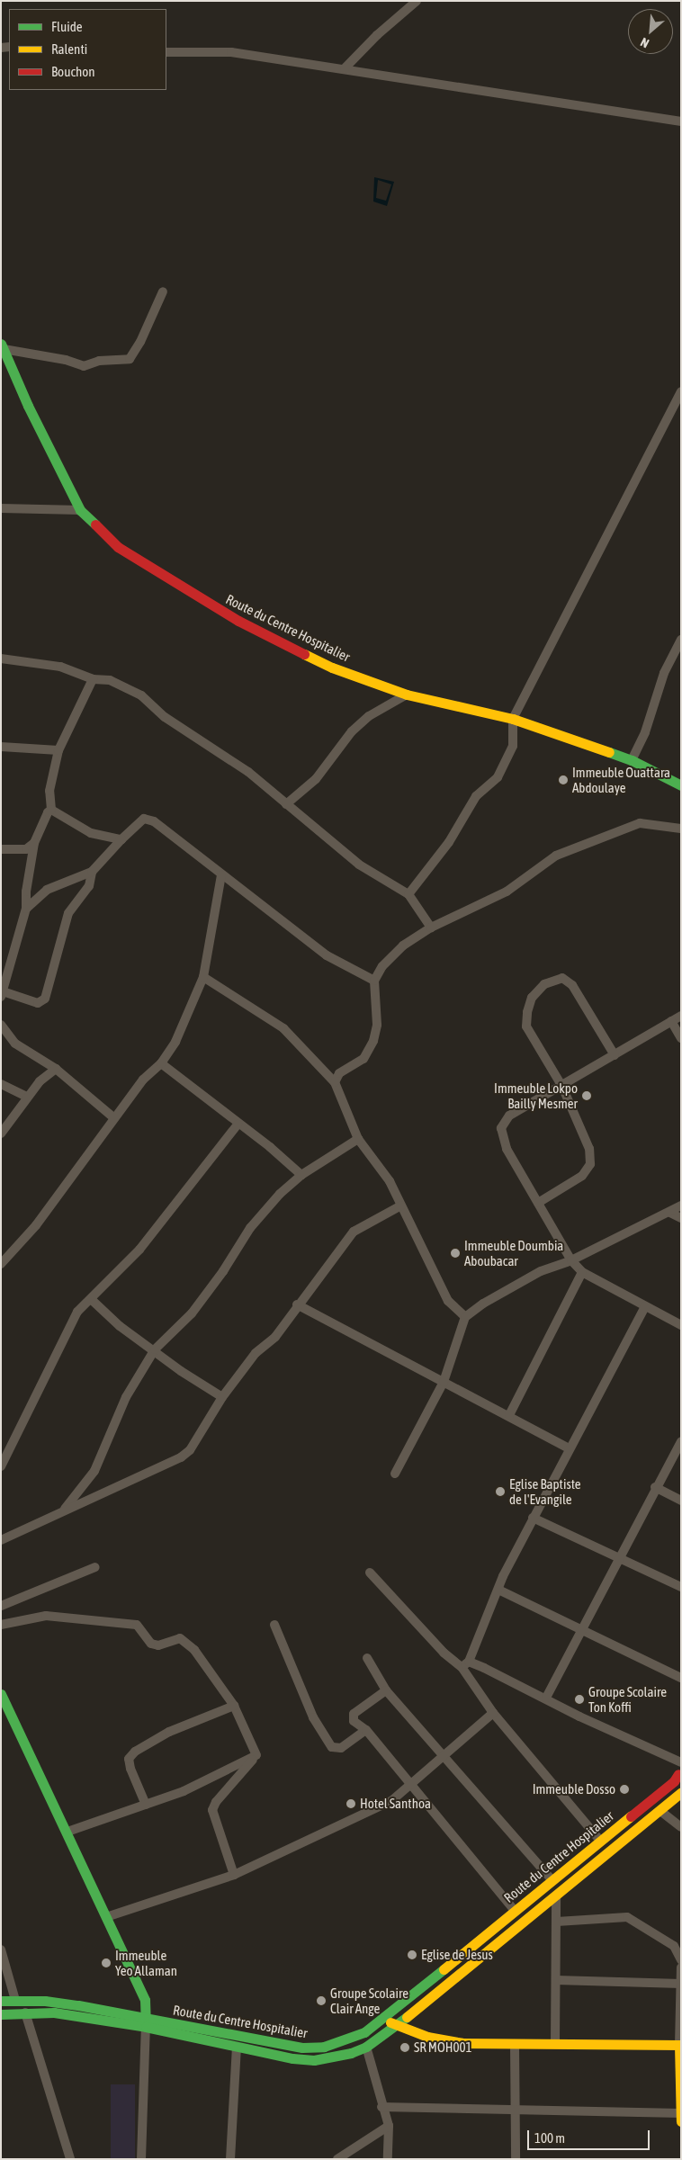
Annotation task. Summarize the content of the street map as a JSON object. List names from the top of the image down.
{
  "streets": {
    "street": ["Route du Centre Hospitalier"]
  },
  "places": [
    "Immeuble Ouattara Abdoulaye",
    "Immeuble Lokpo Bailly Mesmer",
    "Immeuble Doumbia Aboubacar",
    "Eglise Baptiste de l'Evangile",
    "Groupe Scolaire Ton Koffi",
    "Immeuble Dosso",
    "Hotel Santhoa",
    "Eglise de Jesus",
    "Immeuble Yeo Allaman",
    "Groupe Scolaire Clair Ange",
    "SR MOH001"
  ],
  "legend": ["Fluide", "Ralenti", "Bouchon"],
  "scale_bar": "100 m",
  "north": "bottom left"
}
